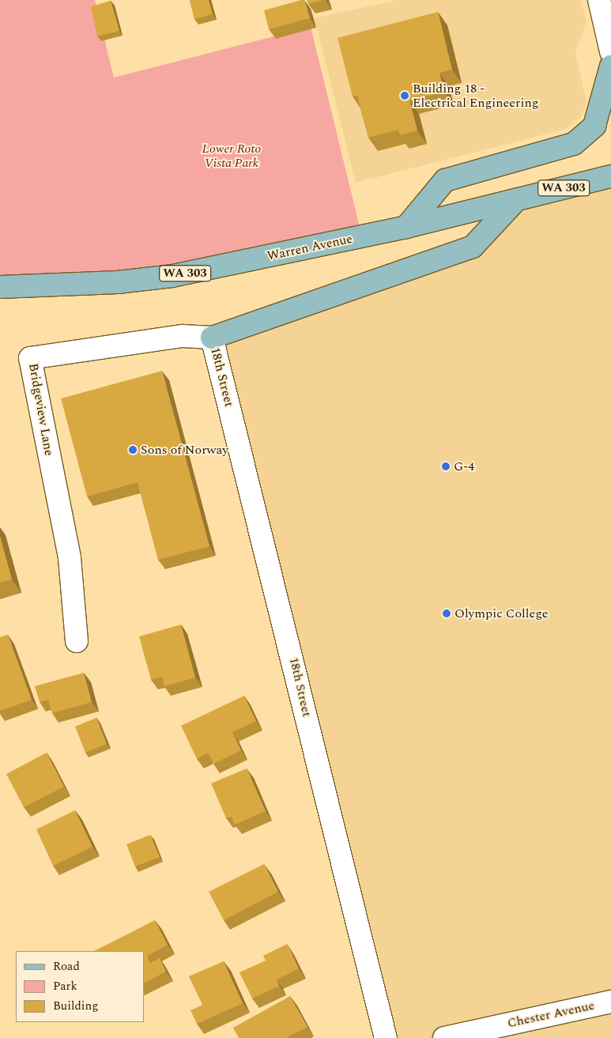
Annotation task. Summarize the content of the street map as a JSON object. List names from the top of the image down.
{
  "streets": {
    "main road": ["WA 303", "Warren Avenue"],
    "street": ["18th Street", "Bridgeview Lane", "Chester Avenue"]
  },
  "crossings": [
    ["18th Street", "Bridgeview Lane"]
  ],
  "parks": ["Lower Roto Vista Park"],
  "places": [
    "Building 18 - Electrical Engineering",
    "Sons of Norway",
    "G-4",
    "Olympic College"
  ],
  "legend": ["Road", "Park", "Building"]
}
